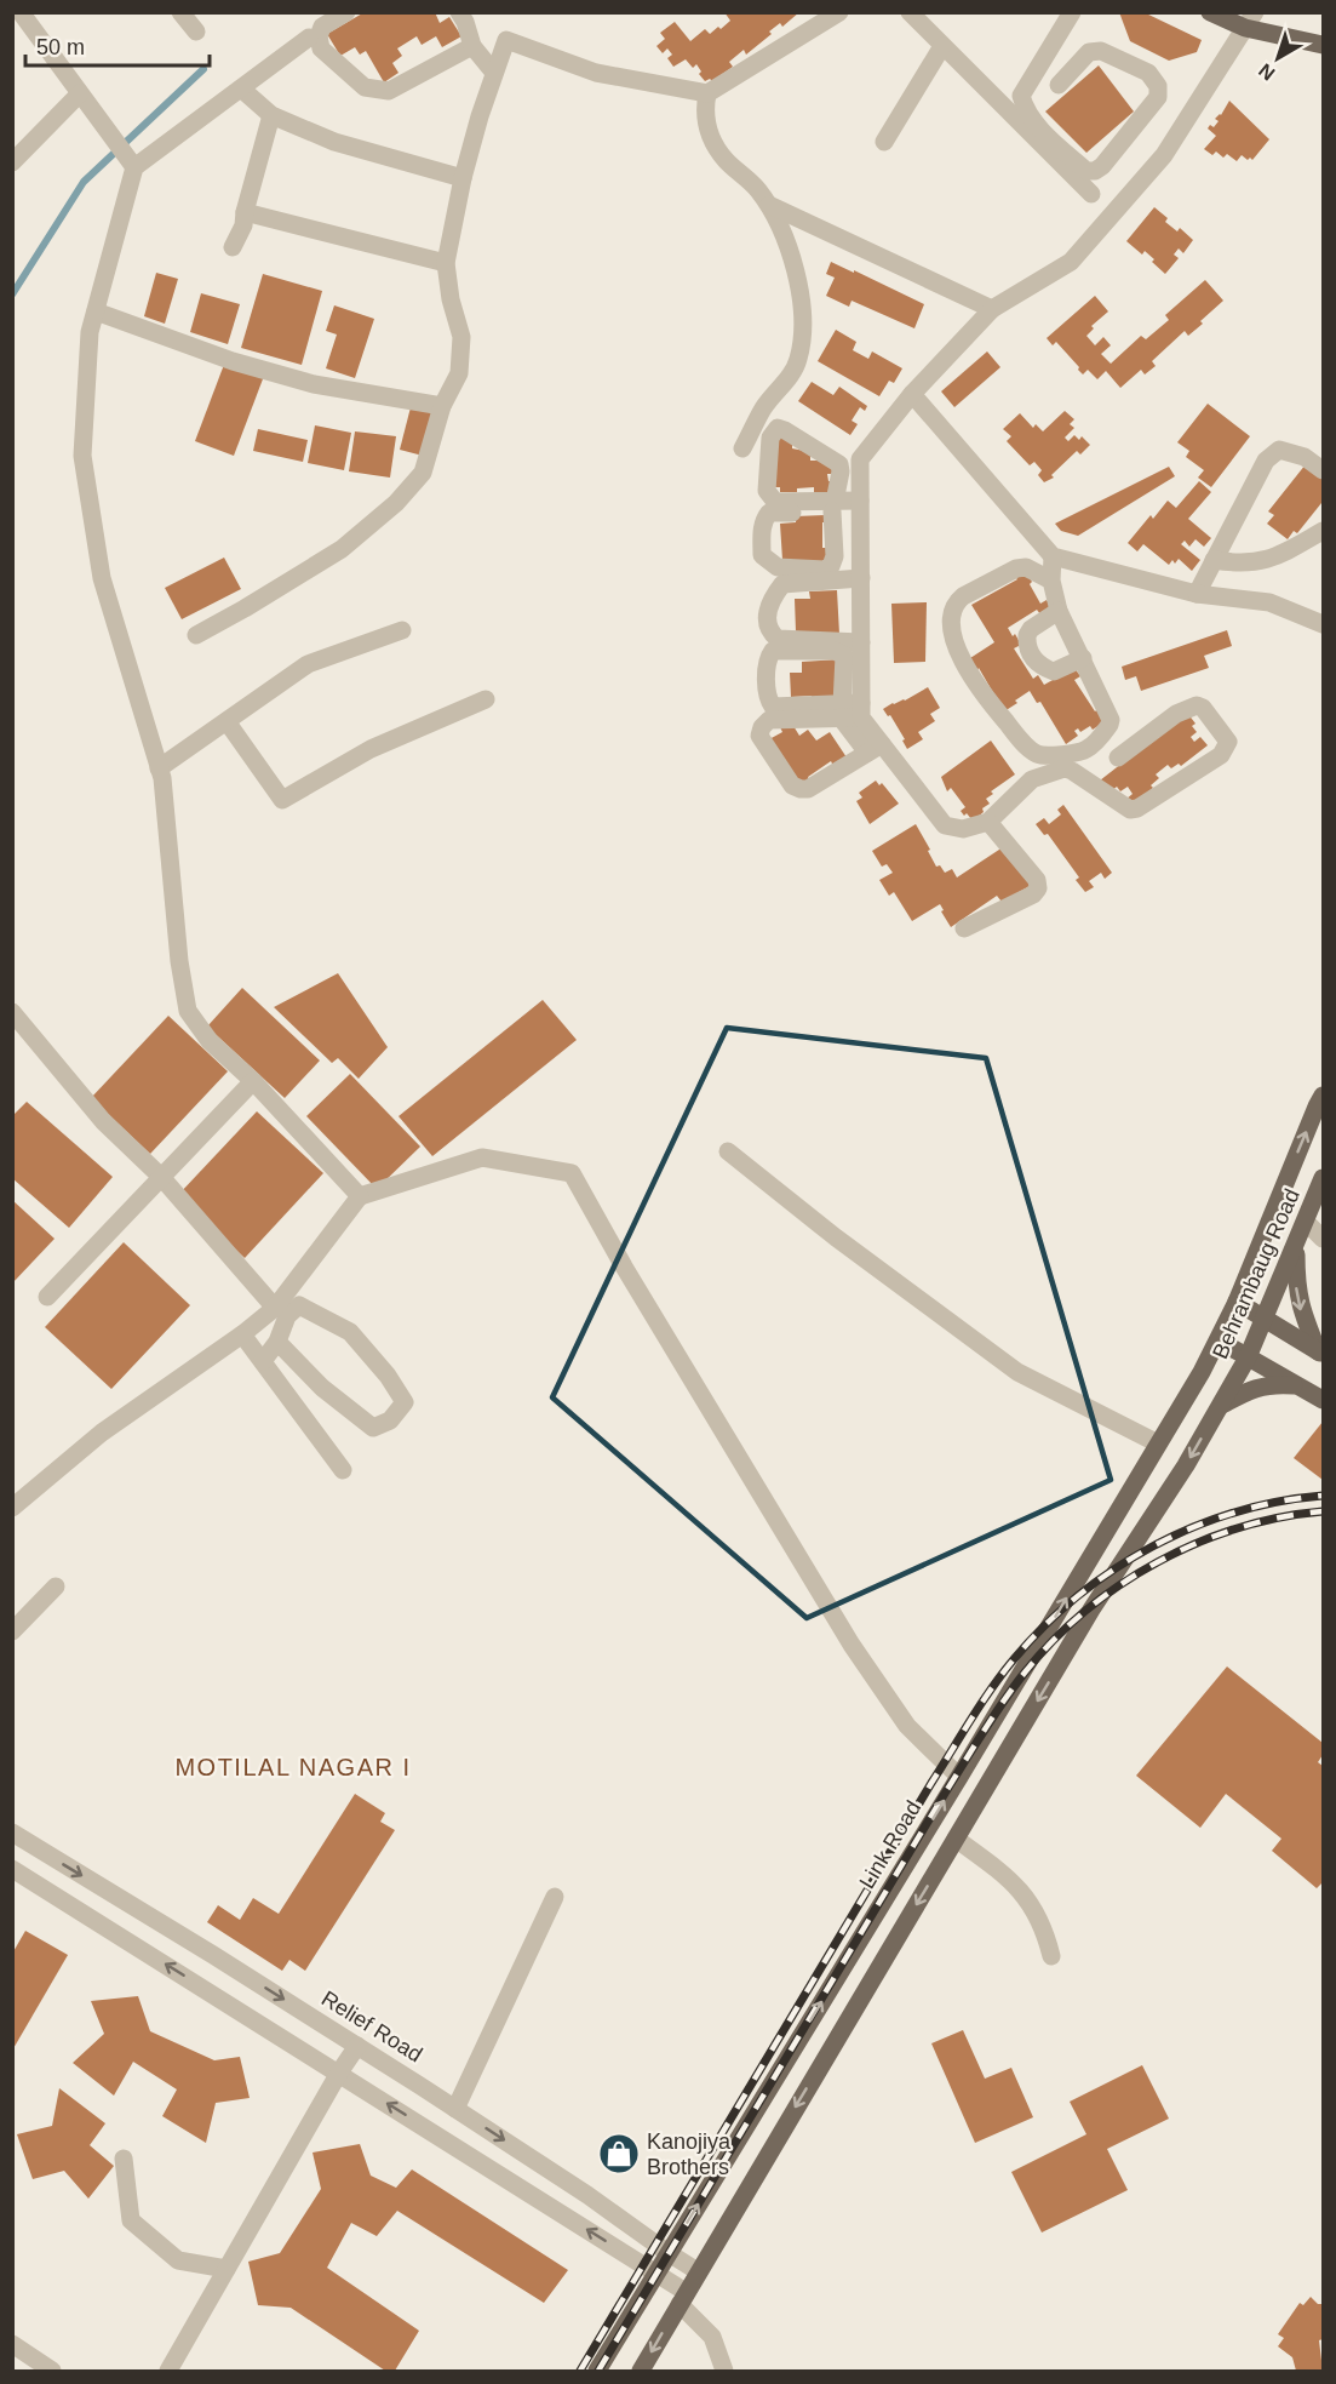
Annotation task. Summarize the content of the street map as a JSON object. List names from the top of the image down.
{
  "streets": {
    "main road": ["Behrambaug Road", "Link Road"],
    "street": ["Relief Road"]
  },
  "crossings": [
    ["Behrambaug Road", "Link Road"],
    ["Link Road", "Relief Road"]
  ],
  "districts": ["MOTILAL NAGAR I"],
  "places": {
    "shop": ["Kanojiya Brothers"]
  },
  "scale_bar": "50 m",
  "north": "bottom left"
}
